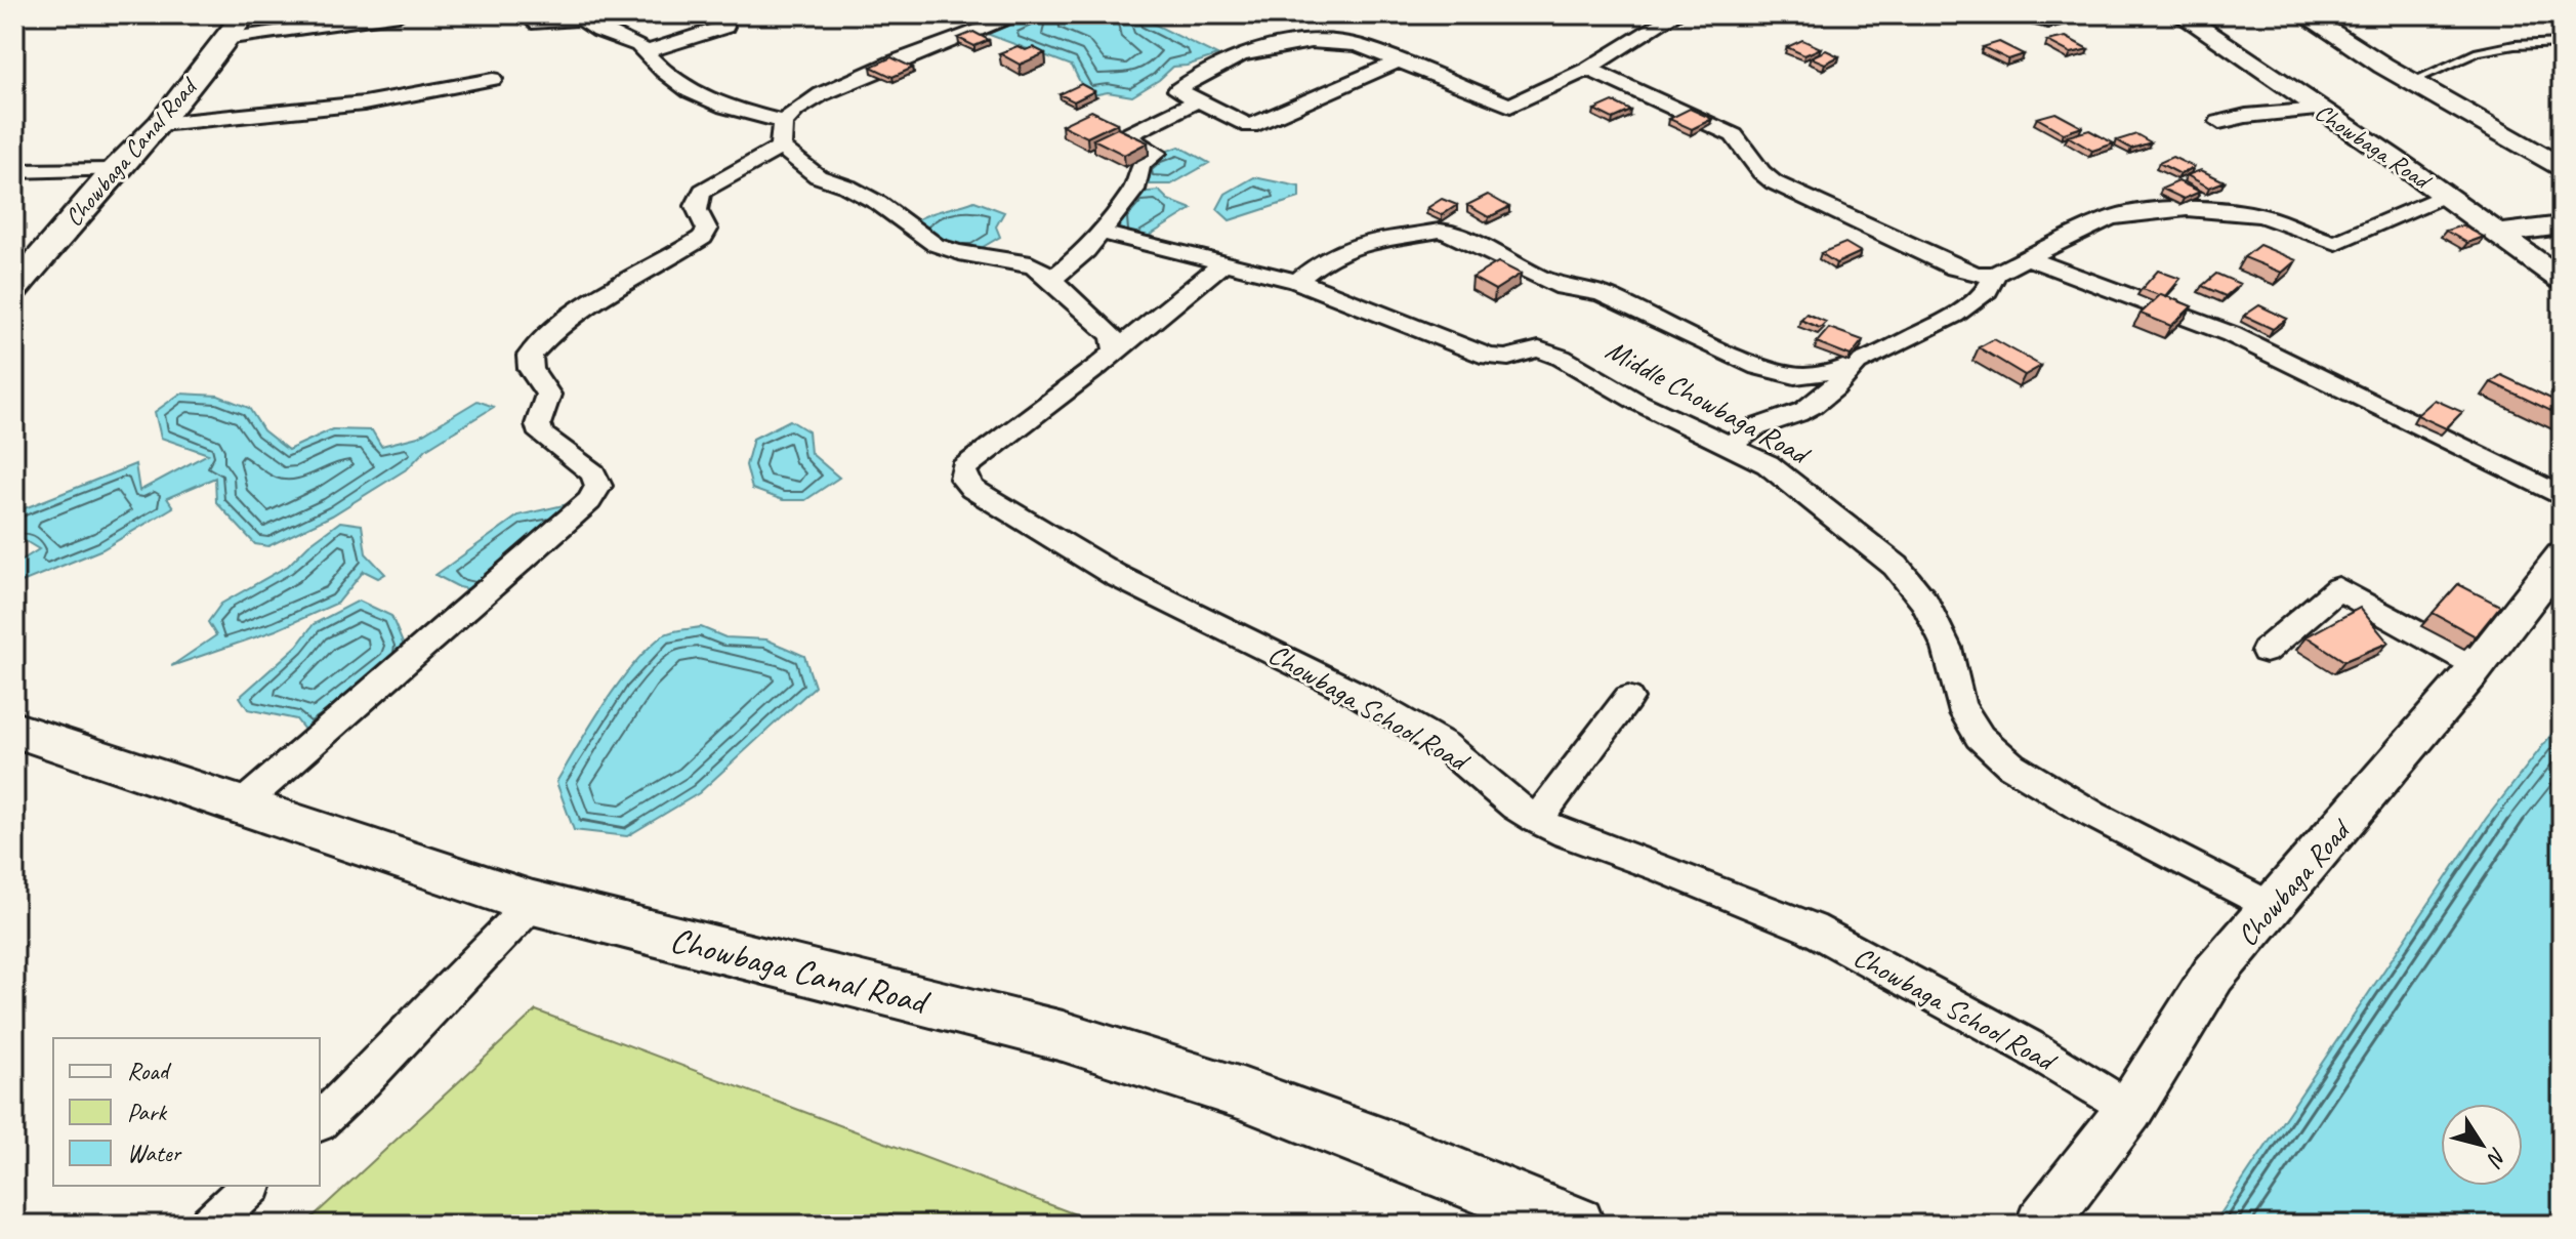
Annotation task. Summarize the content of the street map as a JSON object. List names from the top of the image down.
{
  "streets": {
    "main road": ["Chowbaga Canal Road"],
    "street": ["Chowbaga Road", "Middle Chowbaga Road", "Chowbaga School Road"]
  },
  "crossings": [
    ["Chowbaga Road", "Middle Chowbaga Road"],
    ["Chowbaga Road", "Chowbaga School Road"]
  ],
  "legend": ["Road", "Park", "Water"],
  "north": "bottom right"
}
